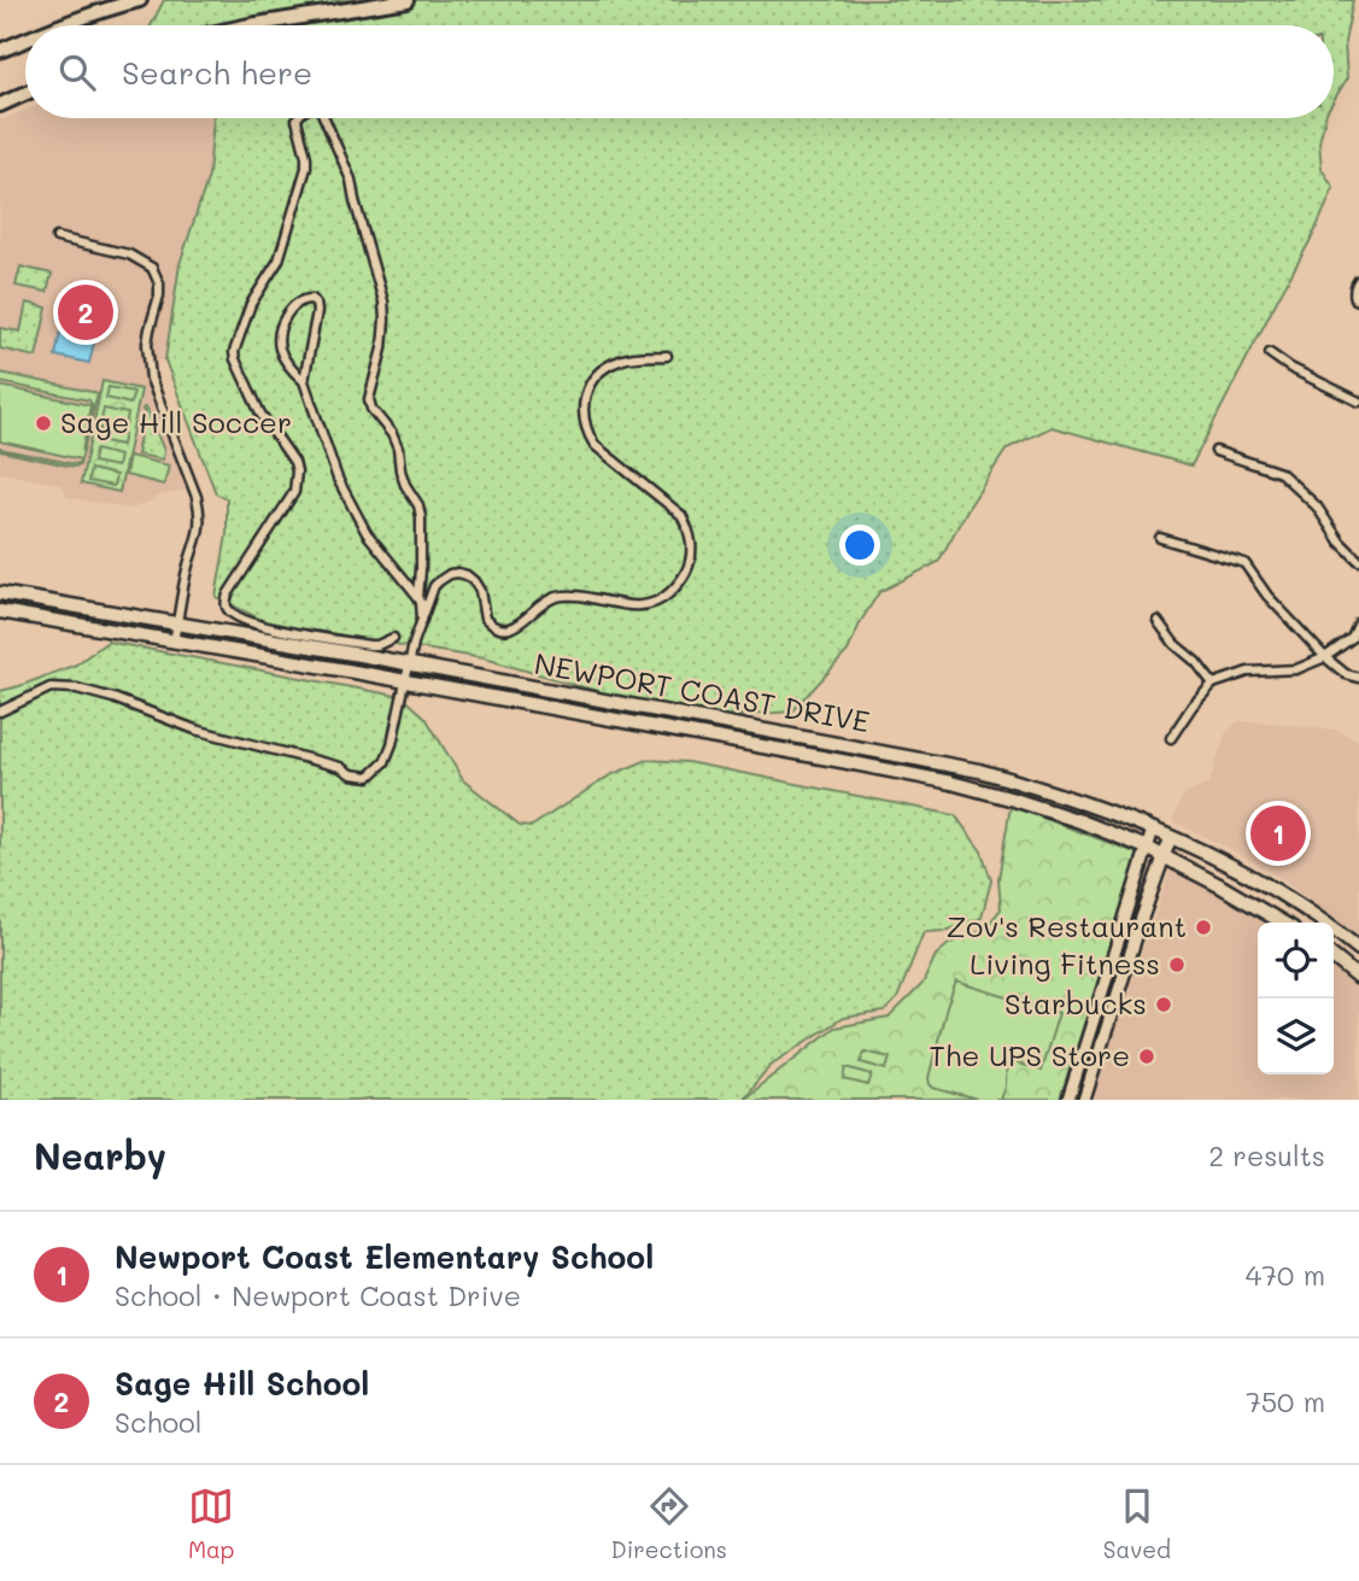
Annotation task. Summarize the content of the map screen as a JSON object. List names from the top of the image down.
{
  "streets": {
    "main road": ["NEWPORT COAST DRIVE"]
  },
  "places": [
    "Sage Hill Soccer",
    "Zov's Restaurant",
    "Living Fitness",
    "Starbucks",
    "The UPS Store"
  ],
  "page": {
    "search": "Search here",
    "pins": ["2", "1"],
    "heading": ["Nearby", "2 results"],
    "list": [
      {
        "mark": "1",
        "name": "Newport Coast Elementary School",
        "note": "School · Newport Coast Drive",
        "value": "470 m"
      },
      {
        "mark": "2",
        "name": "Sage Hill School",
        "note": "School",
        "value": "750 m"
      }
    ],
    "nav": ["Map", "Directions", "Saved"]
  }
}
